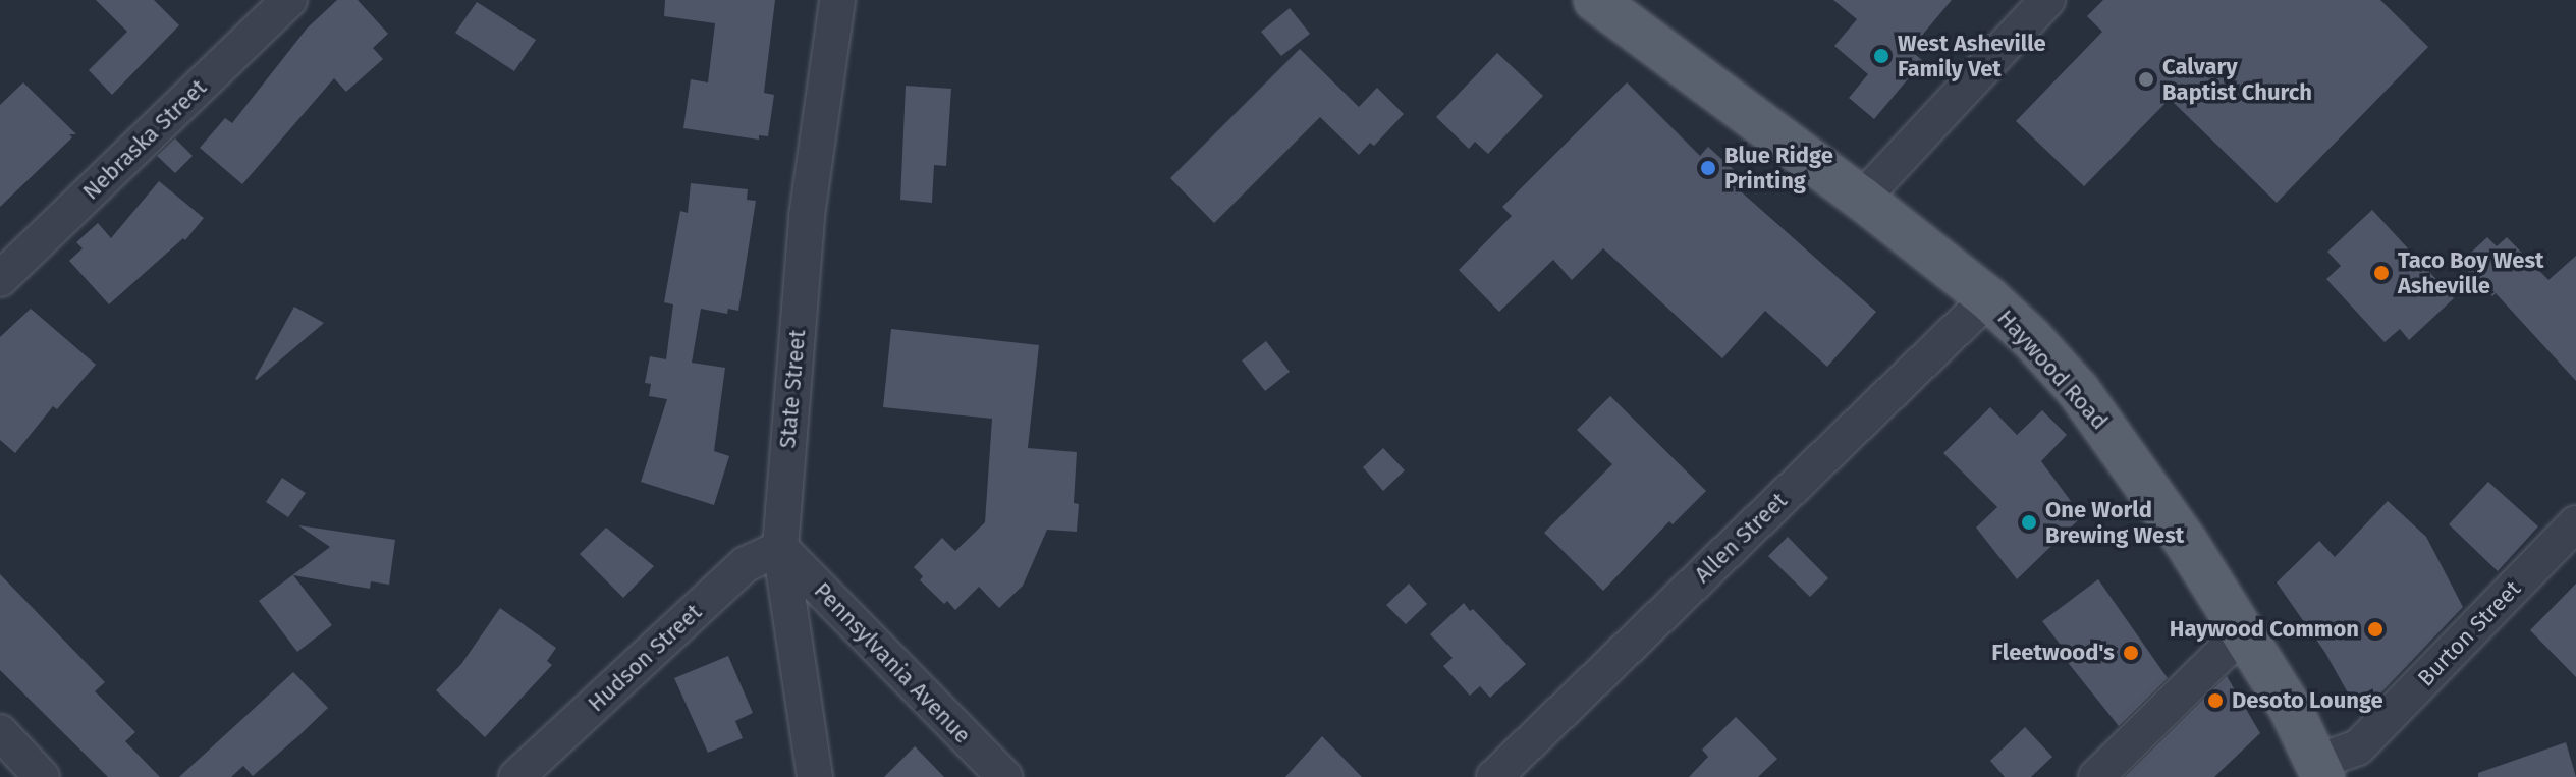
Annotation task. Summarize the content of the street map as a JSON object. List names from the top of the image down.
{
  "streets": {
    "main road": ["Haywood Road"],
    "street": [
      "Nebraska Street",
      "State Street",
      "Allen Street",
      "Burton Street",
      "Hudson Street",
      "Pennsylvania Avenue"
    ]
  },
  "crossings": [
    ["Haywood Road", "Allen Street"],
    ["Haywood Road", "Burton Street"],
    ["State Street", "Hudson Street"],
    ["State Street", "Pennsylvania Avenue"],
    ["Hudson Street", "Pennsylvania Avenue"]
  ],
  "places": [
    "West Asheville Family Vet",
    "Calvary Baptist Church",
    "Blue Ridge Printing",
    "Taco Boy West Asheville",
    "One World Brewing West",
    "Haywood Common",
    "Fleetwood's",
    "Desoto Lounge"
  ]
}
